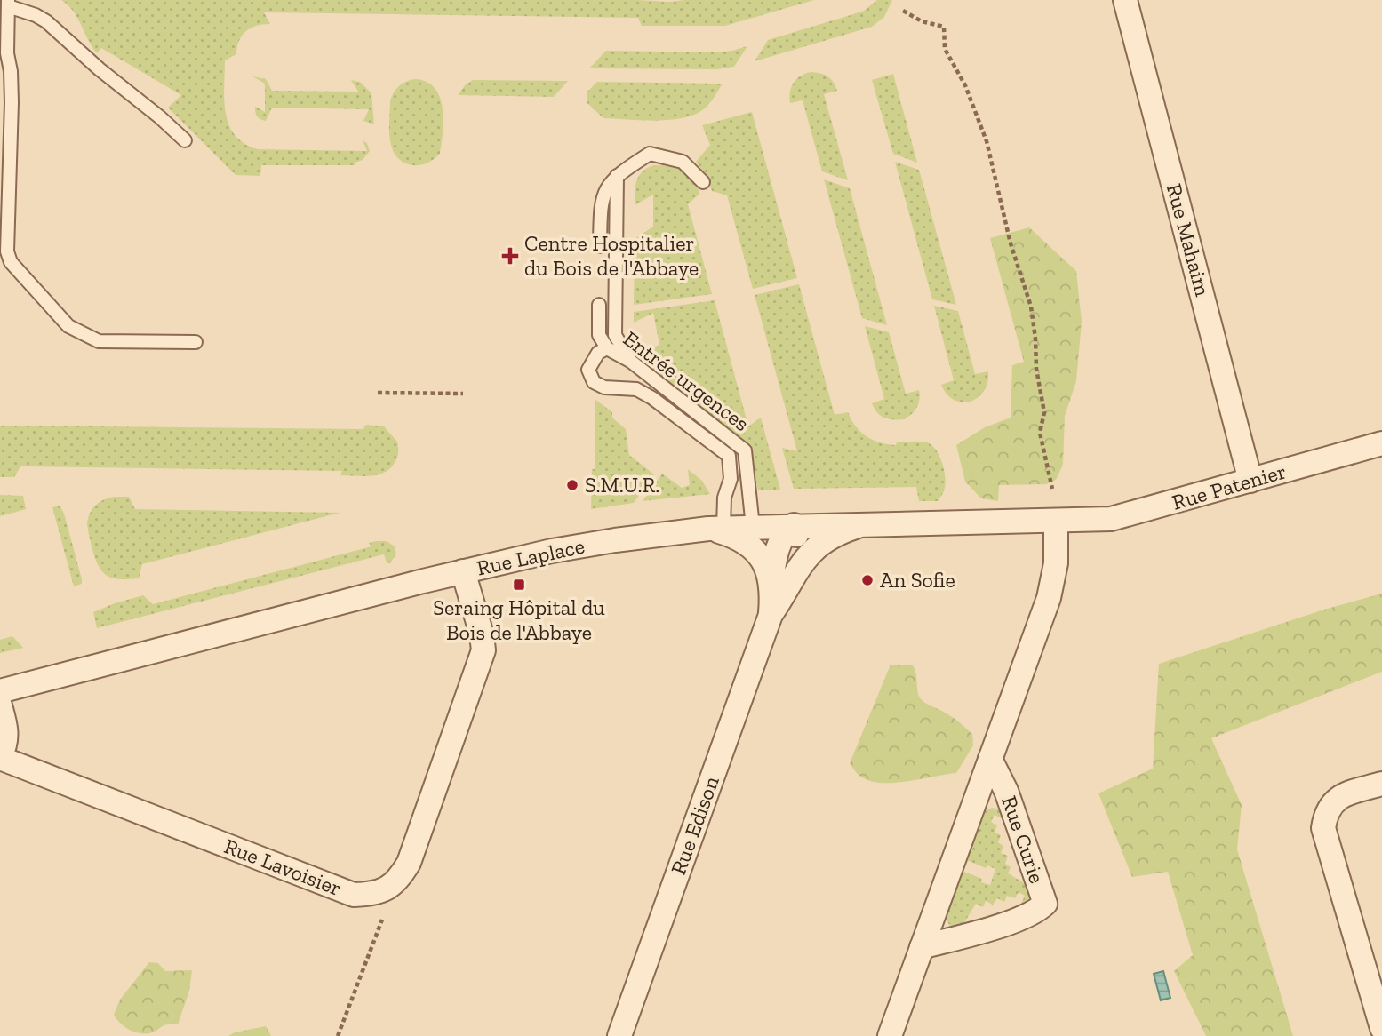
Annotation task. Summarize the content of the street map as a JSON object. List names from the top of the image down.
{
  "streets": {
    "street": [
      "Rue Mahaim",
      "Rue Patenier",
      "Rue Laplace",
      "Rue Edison",
      "Rue Curie",
      "Rue Lavoisier"
    ],
    "lane": ["Entrée urgences"]
  },
  "crossings": [
    ["Rue Mahaim", "Rue Patenier"],
    ["Entrée urgences", "Rue Laplace"],
    ["Rue Patenier", "Rue Laplace"],
    ["Rue Patenier", "Rue Curie"],
    ["Rue Laplace", "Rue Edison"],
    ["Rue Laplace", "Rue Curie"],
    ["Rue Laplace", "Rue Lavoisier"]
  ],
  "places": {
    "health": ["Centre Hospitalier du Bois de l'Abbaye"],
    "other": ["S.M.U.R.", "An Sofie"],
    "transit": ["Seraing Hôpital du Bois de l'Abbaye"]
  }
}
